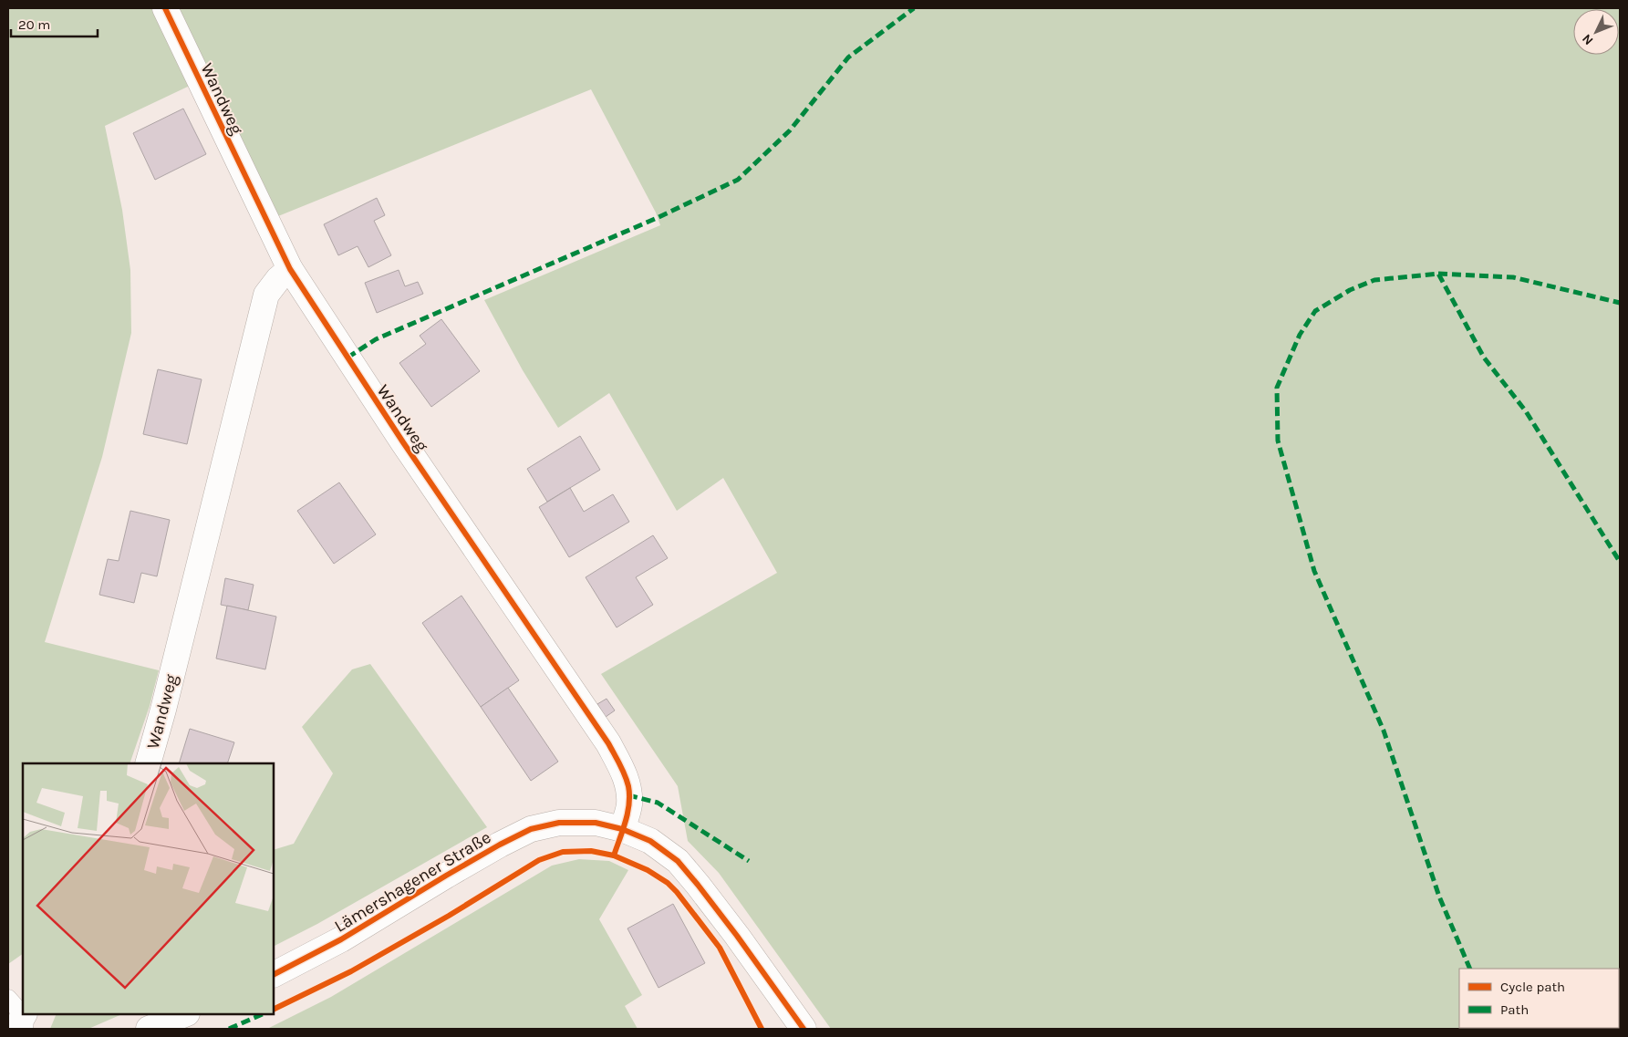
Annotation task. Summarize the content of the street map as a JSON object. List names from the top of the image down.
{
  "streets": {
    "street": ["Wandweg", "Lämershagener Straße"]
  },
  "crossings": [
    ["Wandweg", "Lämershagener Straße"]
  ],
  "legend": ["Cycle path", "Path"],
  "scale_bar": "20 m",
  "north": "bottom left"
}
